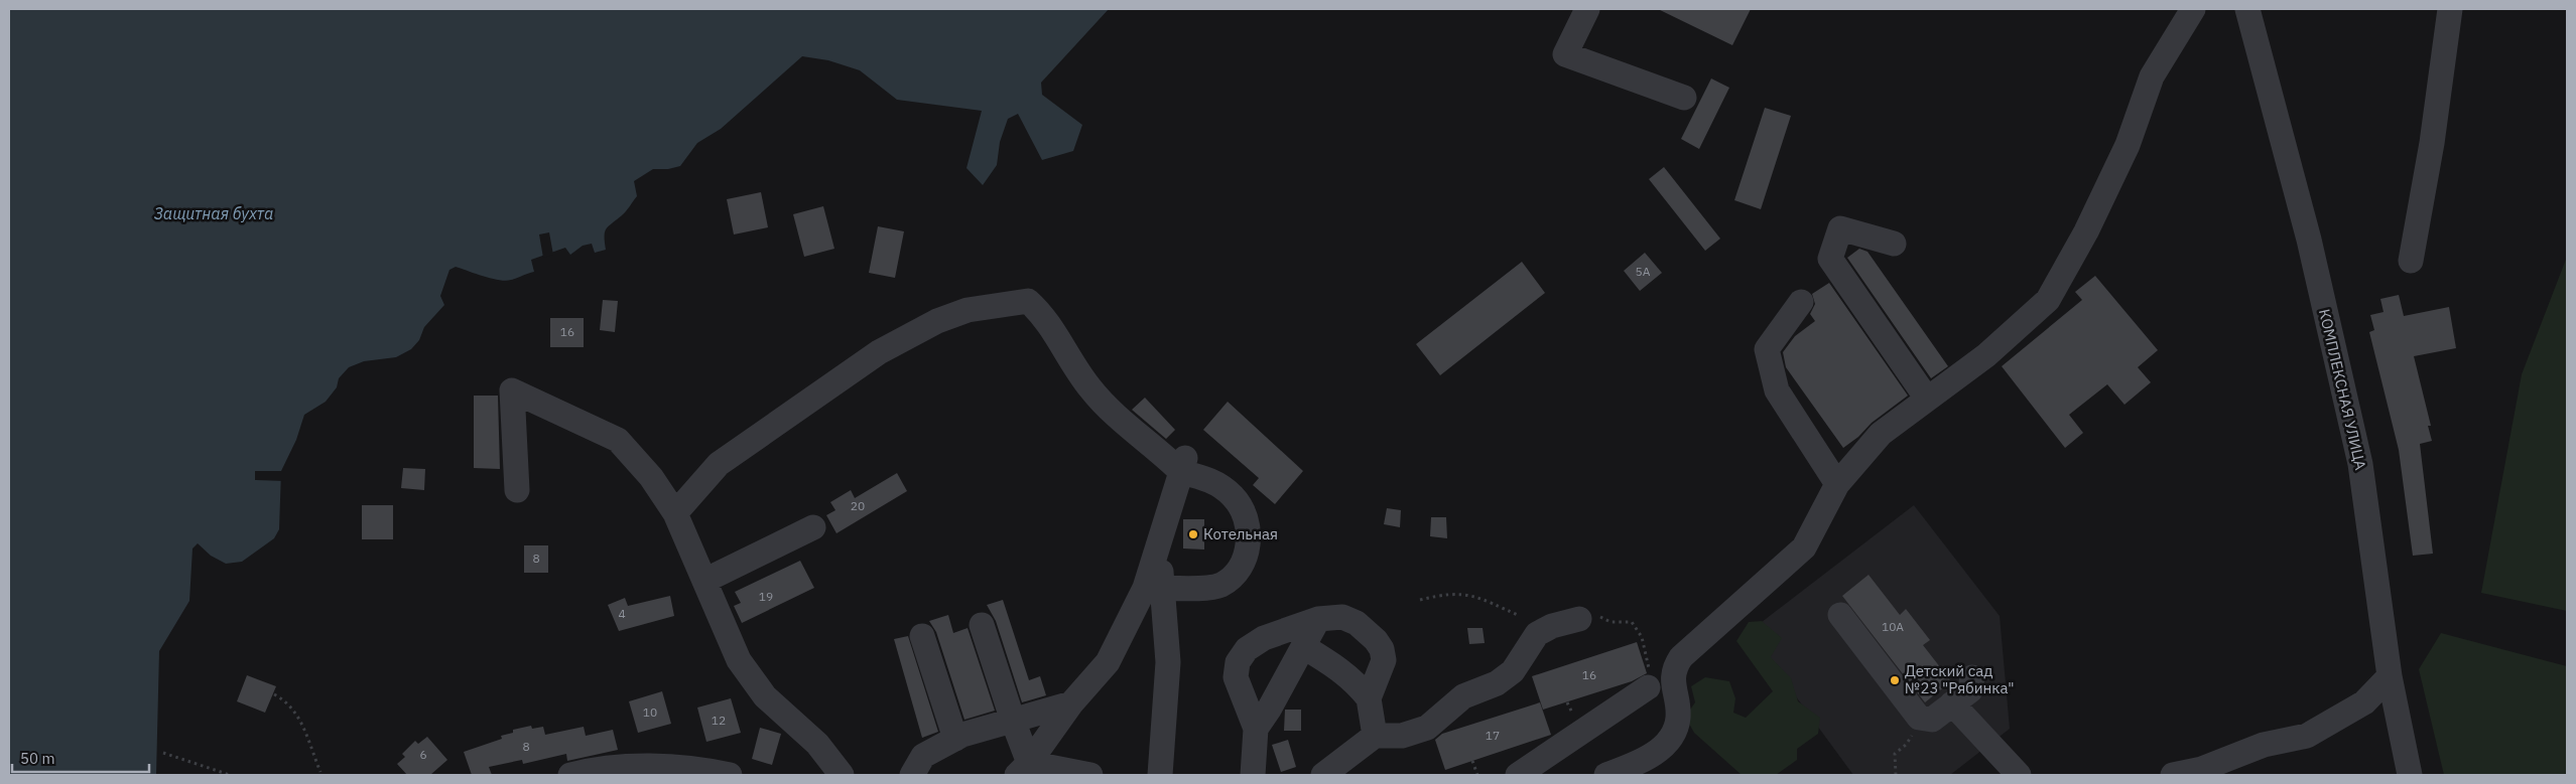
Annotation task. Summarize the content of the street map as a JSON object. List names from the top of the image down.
{
  "streets": {
    "street": ["КОМПЛЕКСНАЯ УЛИЦА"]
  },
  "water": ["Защитная бухта"],
  "places": ["Котельная", "Детский сад №23 \"Рябинка\""],
  "house_numbers": [
    "5А",
    "16",
    "20",
    "8",
    "19",
    "4",
    "10А",
    "16",
    "10",
    "12",
    "17",
    "8",
    "6"
  ],
  "scale_bar": "50 m"
}
